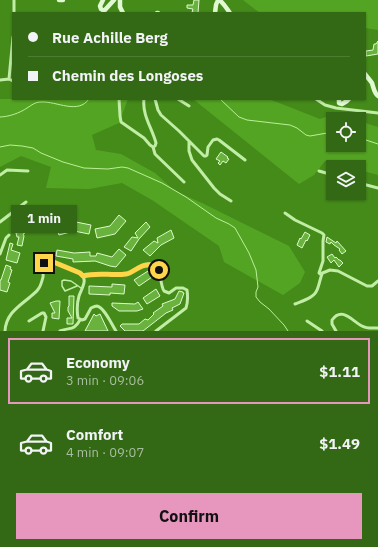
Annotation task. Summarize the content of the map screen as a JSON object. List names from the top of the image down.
{
  "page": {
    "banner": ["Rue Achille Berg", "Chemin des Longoses"],
    "bubble": "1 min",
    "list": [
      {
        "name": "Economy",
        "note": "3 min · 09:06",
        "value": "$1.11"
      },
      {
        "name": "Comfort",
        "note": "4 min · 09:07",
        "value": "$1.49"
      }
    ],
    "buttons": "Confirm"
  }
}
